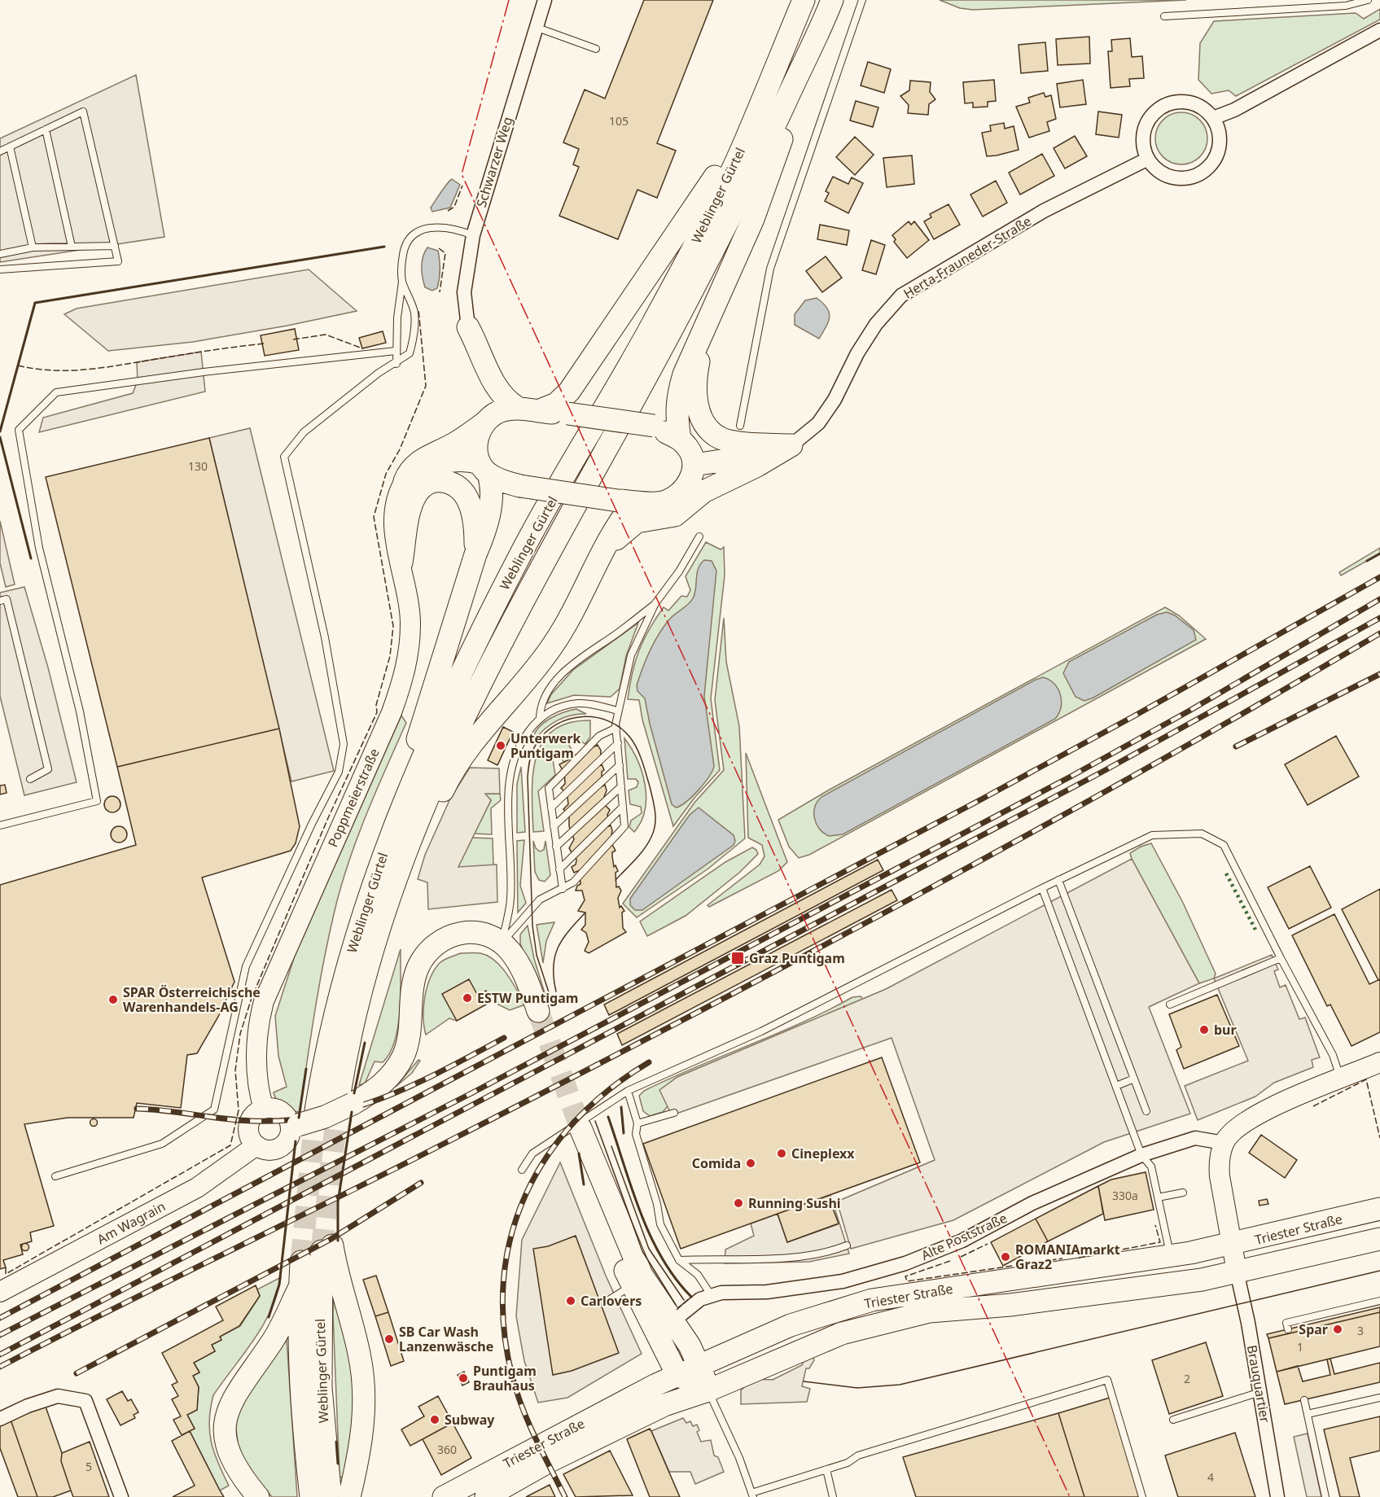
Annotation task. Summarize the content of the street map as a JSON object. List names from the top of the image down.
{
  "streets": {
    "main road": ["Weblinger Gürtel", "Triester Straße"],
    "street": [
      "Schwarzer Weg",
      "Herta-Frauneder-Straße",
      "Poppmeierstraße",
      "Am Wagrain",
      "Alte Poststraße",
      "Brauquartier"
    ]
  },
  "crossings": [
    ["Poppmeierstraße", "Am Wagrain"],
    ["Triester Straße", "Brauquartier"]
  ],
  "places": {
    "other": [
      "Unterwerk Puntigam",
      "ESTW Puntigam",
      "SPAR Österreichische Warenhandels-AG",
      "bur",
      "Cineplexx",
      "Comida",
      "Running Sushi",
      "ROMANIAmarkt Graz2",
      "Carlovers",
      "Spar",
      "SB Car Wash Lanzenwäsche",
      "Puntigam Brauhaus",
      "Subway"
    ],
    "transit": ["Graz Puntigam"]
  },
  "house_numbers": [
    "105",
    "130",
    "330a",
    "3",
    "1",
    "2",
    "360",
    "5",
    "4"
  ]
}
